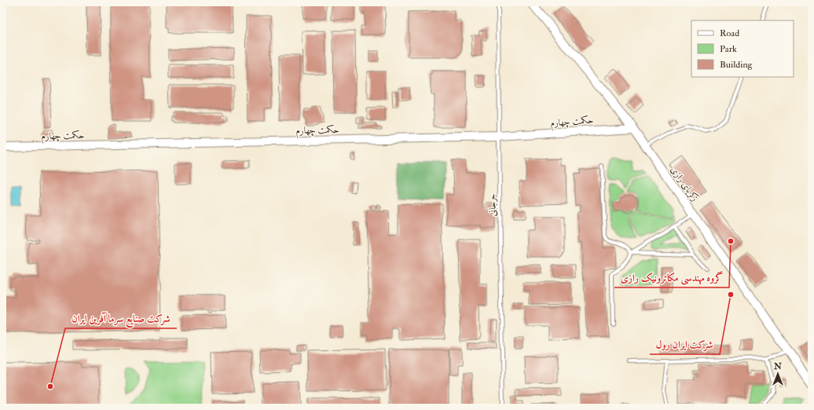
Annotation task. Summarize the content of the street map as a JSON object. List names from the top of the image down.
{
  "streets": {
    "street": ["حکمت چهارم", "زکریای رازی"],
    "lane": ["جرجانی"]
  },
  "crossings": [
    ["حکمت چهارم", "زکریای رازی"],
    ["حکمت چهارم", "جرجانی"]
  ],
  "places": ["گروه مهندسی مکاترونیک رازی", "شرکت ایران رول", "شرکت صنایع سرما آفرین ایران"],
  "legend": ["Road", "Park", "Building"],
  "north": "top"
}
